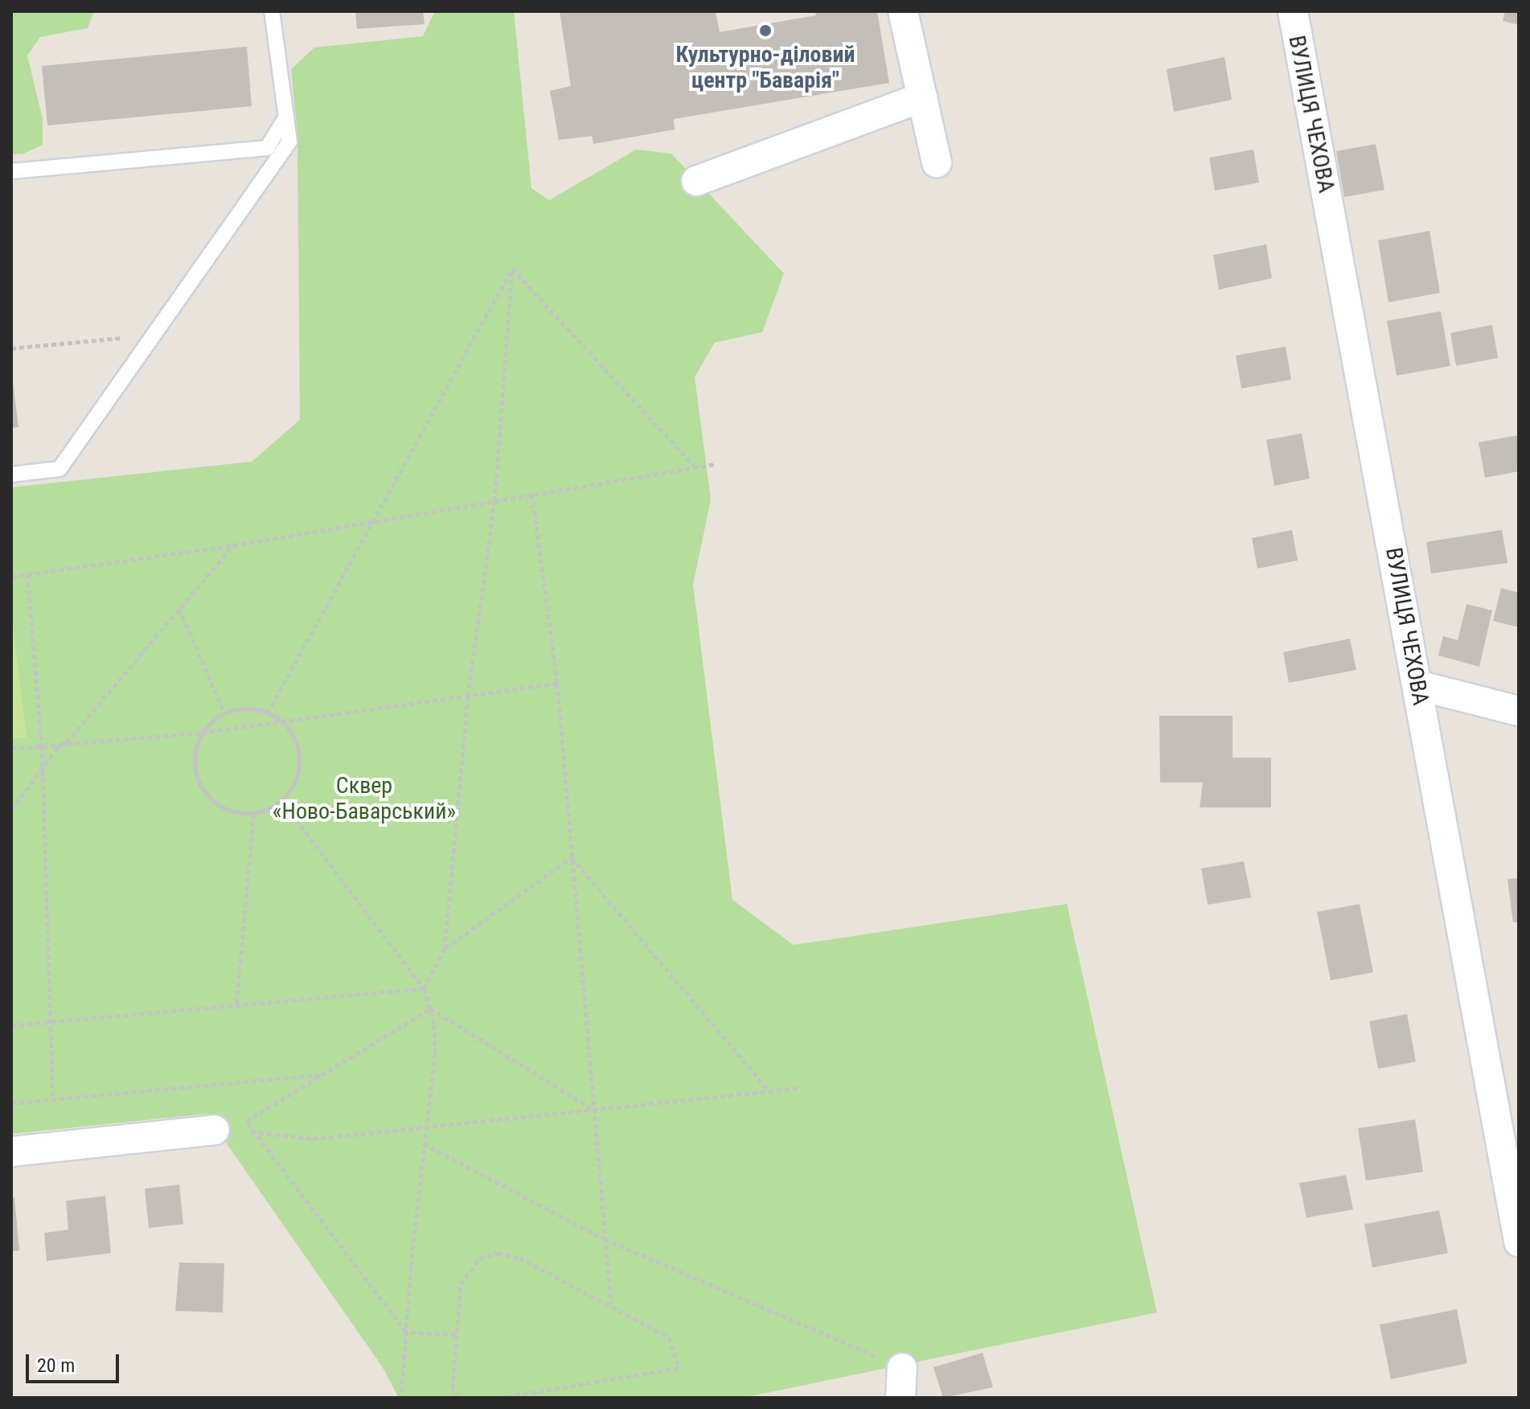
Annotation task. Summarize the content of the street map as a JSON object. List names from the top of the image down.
{
  "streets": {
    "street": ["ВУЛИЦЯ ЧЕХОВА"]
  },
  "parks": ["Сквер «Ново-Баварський»"],
  "places": ["Культурно-діловий центр \"Баварія\""],
  "scale_bar": "20 m"
}
